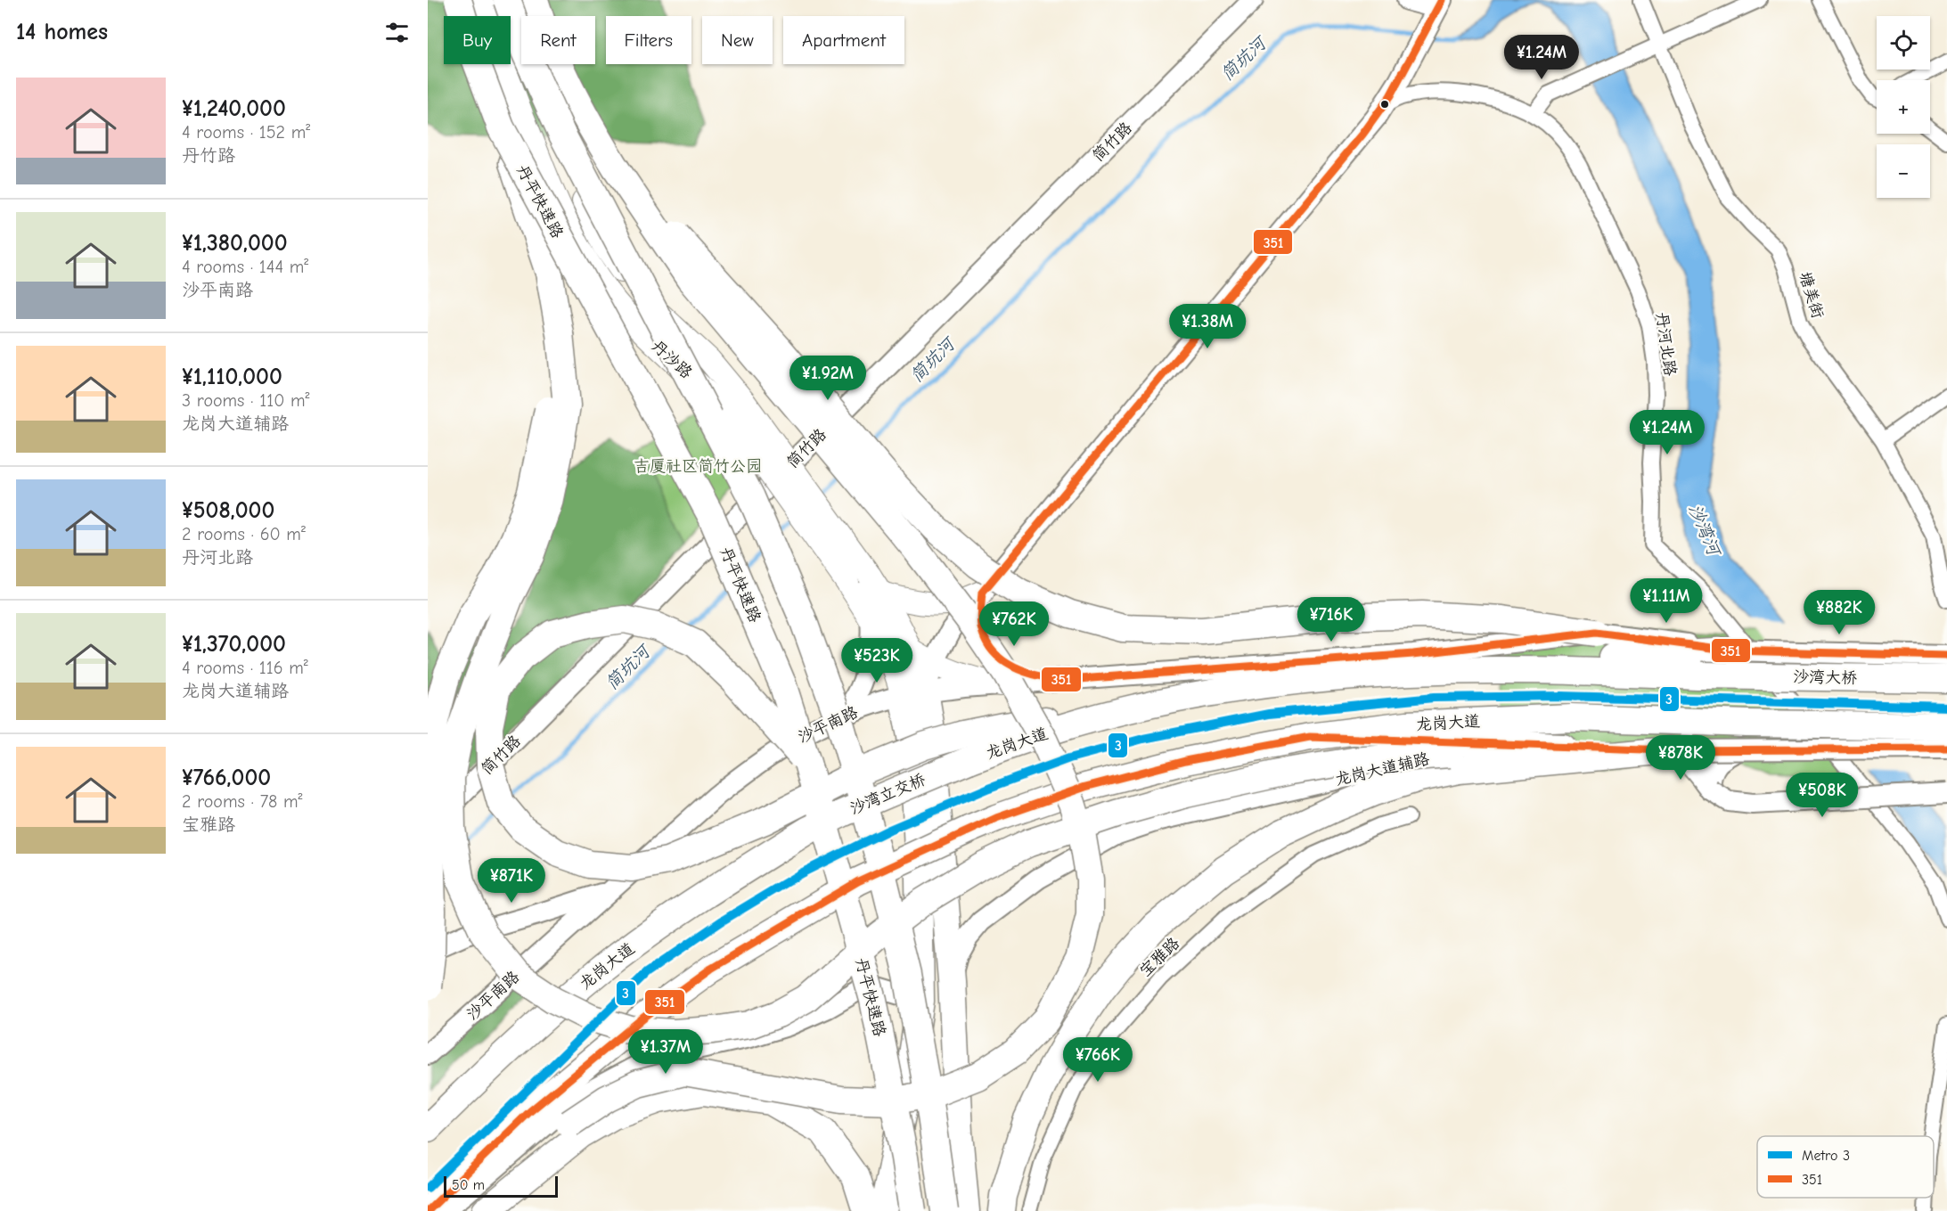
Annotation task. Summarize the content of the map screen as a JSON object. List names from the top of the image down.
{
  "streets": {
    "highway": [
      "丹平快速路",
      "沙湾大桥",
      "龙岗大道",
      "沙湾立交桥"
    ],
    "main road": [
      "简竹路",
      "丹沙路",
      "沙平南路",
      "龙岗大道辅路"
    ],
    "street": ["塘美街", "丹河北路", "宝雅路"]
  },
  "crossings": [
    ["丹沙路", "沙平南路"],
    ["龙岗大道", "沙湾立交桥"]
  ],
  "water": ["简坑河", "沙湾河"],
  "parks": ["吉厦社区简竹公园"],
  "lines": ["transit line 351", "metro line 3"],
  "legend": ["Metro 3", "351"],
  "scale_bar": "50 m",
  "page": {
    "heading": "14 homes",
    "map_buttons": ["+", "−"],
    "chip": [
      "Buy",
      "Rent",
      "Filters",
      "New",
      "Apartment"
    ],
    "price": [
      "¥1.24M",
      "¥1.38M",
      "¥1.92M",
      "¥1.24M",
      "¥1.11M",
      "¥882K",
      "¥716K",
      "¥762K",
      "¥523K",
      "¥878K",
      "¥508K",
      "¥871K",
      "¥1.37M",
      "¥766K"
    ],
    "list": [
      {
        "name": "¥1,240,000",
        "note": "4 rooms · 152 m² · 丹竹路"
      },
      {
        "name": "¥1,380,000",
        "note": "4 rooms · 144 m² · 沙平南路"
      },
      {
        "name": "¥1,110,000",
        "note": "3 rooms · 110 m² · 龙岗大道辅路"
      },
      {
        "name": "¥508,000",
        "note": "2 rooms · 60 m² · 丹河北路"
      },
      {
        "name": "¥1,370,000",
        "note": "4 rooms · 116 m² · 龙岗大道辅路"
      },
      {
        "name": "¥766,000",
        "note": "2 rooms · 78 m² · 宝雅路"
      }
    ],
    "scale": "50 m"
  }
}
